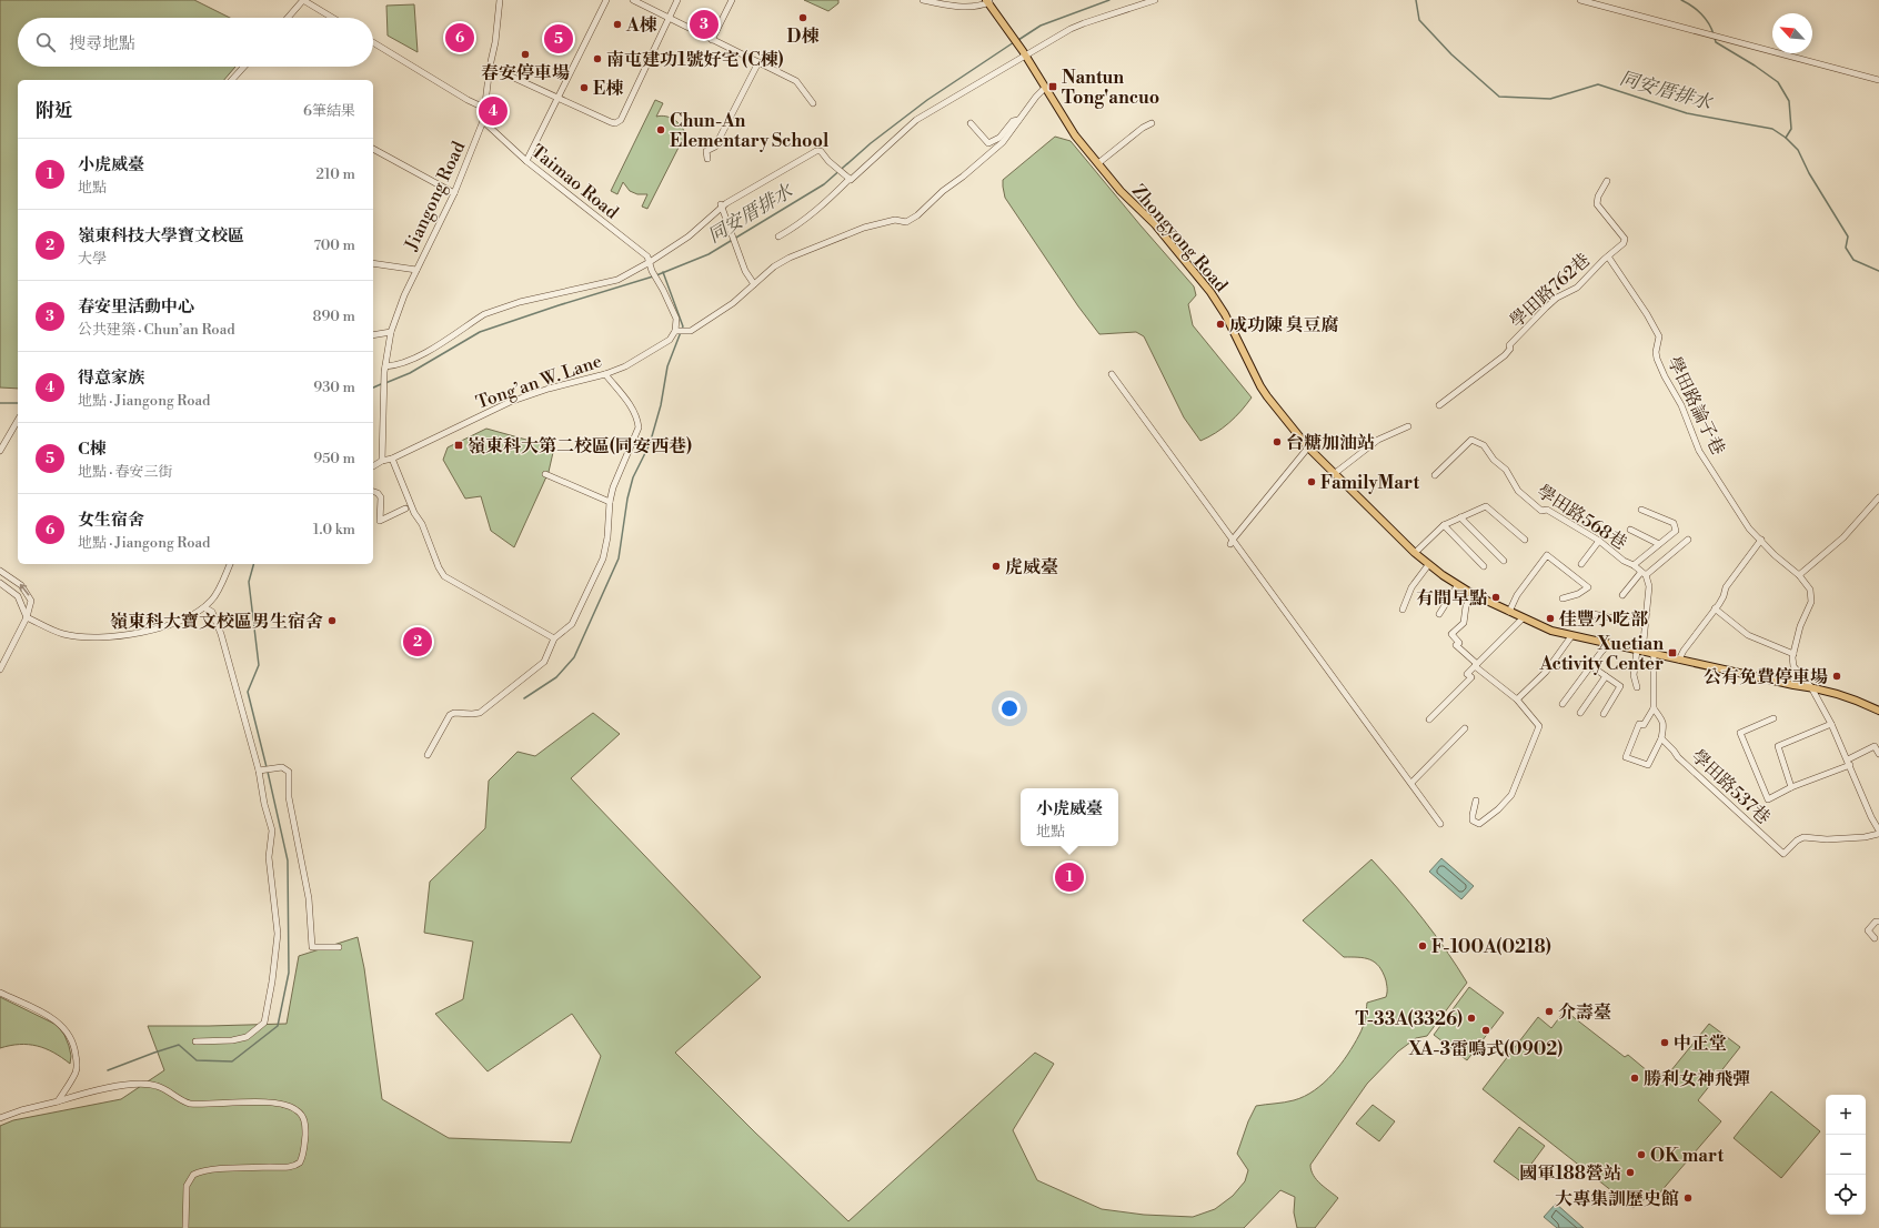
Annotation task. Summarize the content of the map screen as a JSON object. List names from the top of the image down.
{
  "streets": {
    "main road": ["Zhongyong Road"],
    "street": [
      "Taimao Road",
      "Jiangong Road",
      "學田路762巷",
      "Tong’an W. Lane",
      "學田路論子巷",
      "學田路568巷",
      "學田路537巷"
    ]
  },
  "crossings": [
    ["Taimao Road", "Jiangong Road"],
    ["Jiangong Road", "Tong’an W. Lane"],
    ["Zhongyong Road", "學田路論子巷"],
    ["學田路762巷", "學田路論子巷"],
    ["學田路論子巷", "學田路537巷"]
  ],
  "water": ["同安厝排水"],
  "places": {
    "other": [
      "D棟",
      "A棟",
      "春安停車場",
      "南屯建功1號好宅 (C棟)",
      "E棟",
      "Chun-An Elementary School",
      "成功陳 臭豆腐",
      "台糖加油站",
      "FamilyMart",
      "虎威臺",
      "有間早點",
      "佳豐小吃部",
      "嶺東科大寶文校區男生宿舍",
      "公有免費停車場",
      "F-100A(0218)",
      "介壽臺",
      "T-33A(3326)",
      "XA-3雷鳴式(0902)",
      "中正堂",
      "勝利女神飛彈",
      "OK mart",
      "國軍188營站",
      "大專集訓歷史館"
    ],
    "transit": ["Nantun Tong'ancuo", "嶺東科大第二校區(同安西巷)", "Xuetian Activity Center"]
  },
  "north": "top left",
  "page": {
    "pins": [
      "3",
      "6",
      "5",
      "4",
      "2",
      "1"
    ],
    "search": "搜尋地點",
    "heading": ["附近", "6筆結果"],
    "list": [
      {
        "mark": "1",
        "name": "小虎威臺",
        "note": "地點",
        "value": "210 m"
      },
      {
        "mark": "2",
        "name": "嶺東科技大學寶文校區",
        "note": "大學",
        "value": "700 m"
      },
      {
        "mark": "3",
        "name": "春安里活動中心",
        "note": "公共建築 · Chun’an Road",
        "value": "890 m"
      },
      {
        "mark": "4",
        "name": "得意家族",
        "note": "地點 · Jiangong Road",
        "value": "930 m"
      },
      {
        "mark": "5",
        "name": "C棟",
        "note": "地點 · 春安三街",
        "value": "950 m"
      },
      {
        "mark": "6",
        "name": "女生宿舍",
        "note": "地點 · Jiangong Road",
        "value": "1.0 km"
      }
    ],
    "popup": ["小虎威臺", "地點"],
    "map_buttons": ["+", "−"]
  }
}
